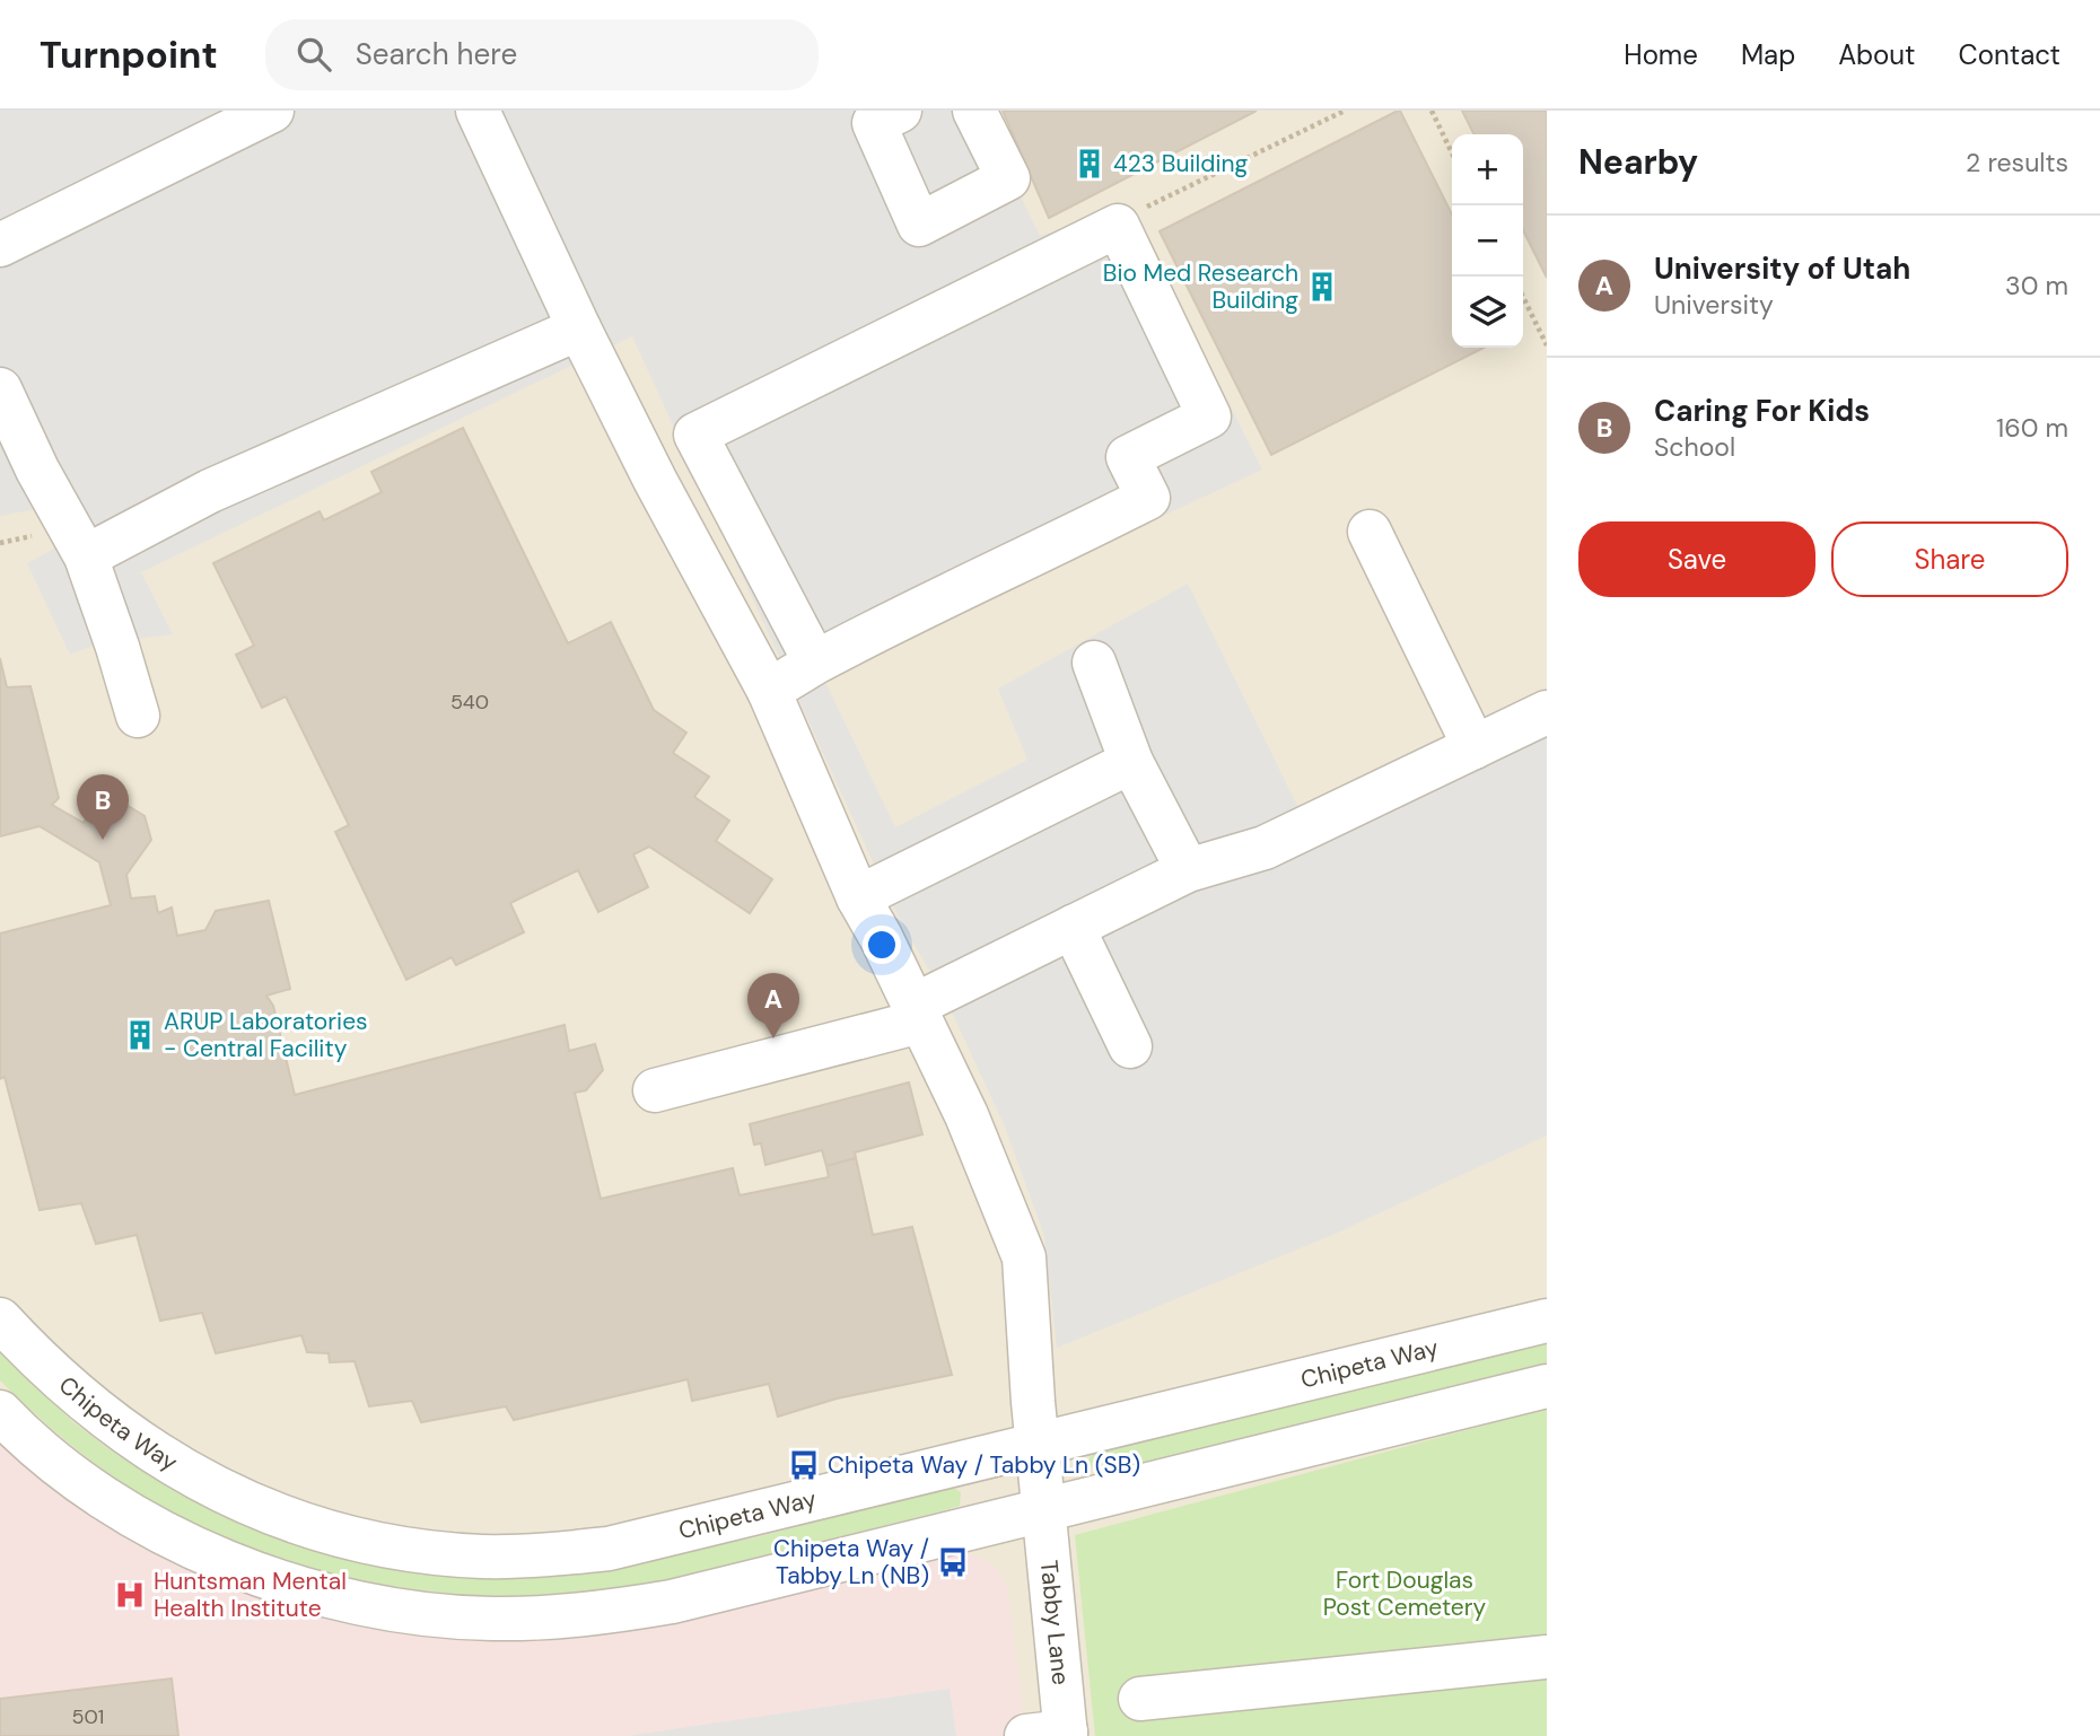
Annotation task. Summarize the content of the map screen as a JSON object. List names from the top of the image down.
{
  "streets": {
    "street": ["Chipeta Way", "Tabby Lane"]
  },
  "crossings": [
    ["Chipeta Way", "Tabby Lane"]
  ],
  "parks": ["Fort Douglas Post Cemetery"],
  "places": {
    "building": ["423 Building", "Bio Med Research Building", "ARUP Laboratories - Central Facility"],
    "bus stop": ["Chipeta Way / Tabby Ln (SB)", "Chipeta Way / Tabby Ln (NB)"],
    "hospital": ["Huntsman Mental Health Institute"]
  },
  "house_numbers": ["540", "501"],
  "page": {
    "header": "Turnpoint",
    "search": "Search here",
    "nav": [
      "Home",
      "Map",
      "About",
      "Contact"
    ],
    "heading": ["Nearby", "2 results"],
    "map_buttons": ["+", "−"],
    "list": [
      {
        "mark": "A",
        "name": "University of Utah",
        "note": "University",
        "value": "30 m"
      },
      {
        "mark": "B",
        "name": "Caring For Kids",
        "note": "School",
        "value": "160 m"
      }
    ],
    "buttons": ["Save", "Share"],
    "pins": ["B", "A"]
  }
}
